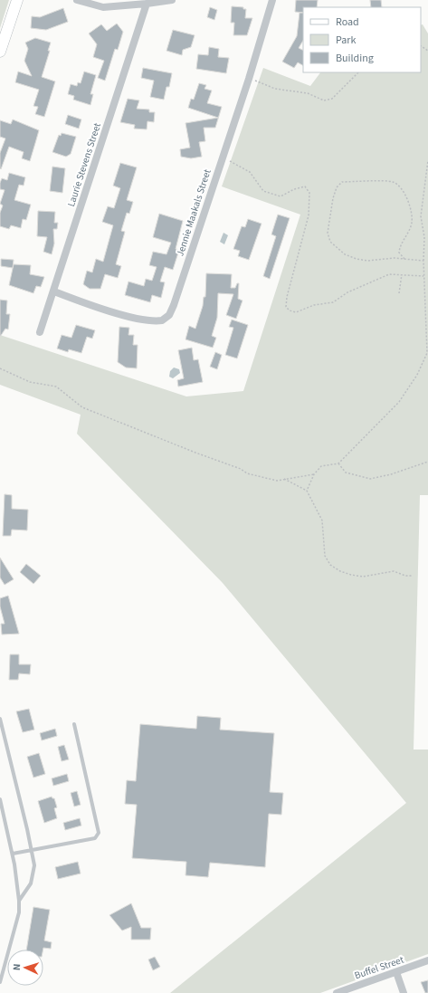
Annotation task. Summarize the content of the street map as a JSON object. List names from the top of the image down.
{
  "streets": {
    "street": ["Laurie Stevens Street", "Jennie Maakals Street", "Buffel Street"]
  },
  "crossings": [
    ["Laurie Stevens Street", "Jennie Maakals Street"]
  ],
  "legend": ["Road", "Park", "Building"],
  "north": "left"
}
